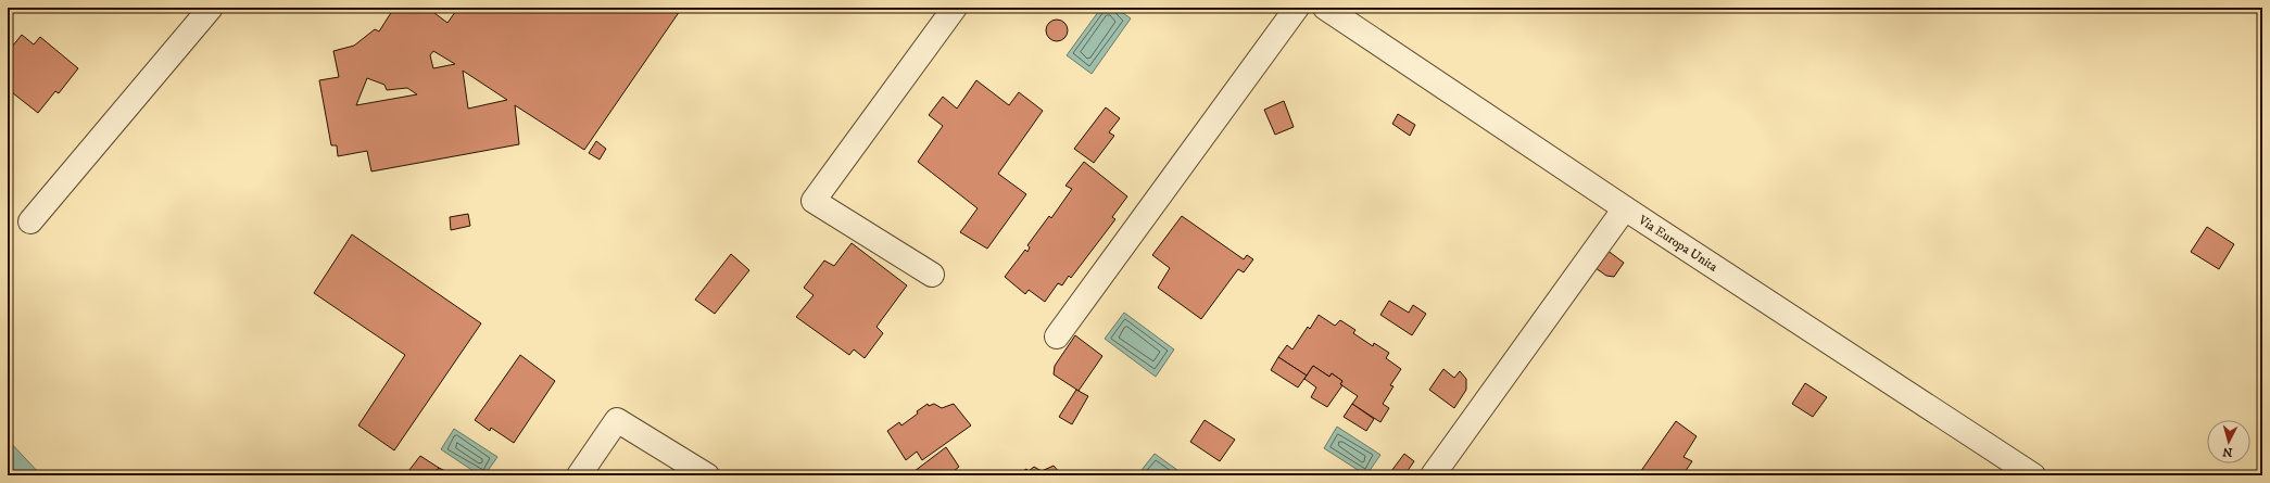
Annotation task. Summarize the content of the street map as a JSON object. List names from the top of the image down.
{
  "streets": {
    "street": ["Via Europa Unita"]
  },
  "north": "bottom"
}
